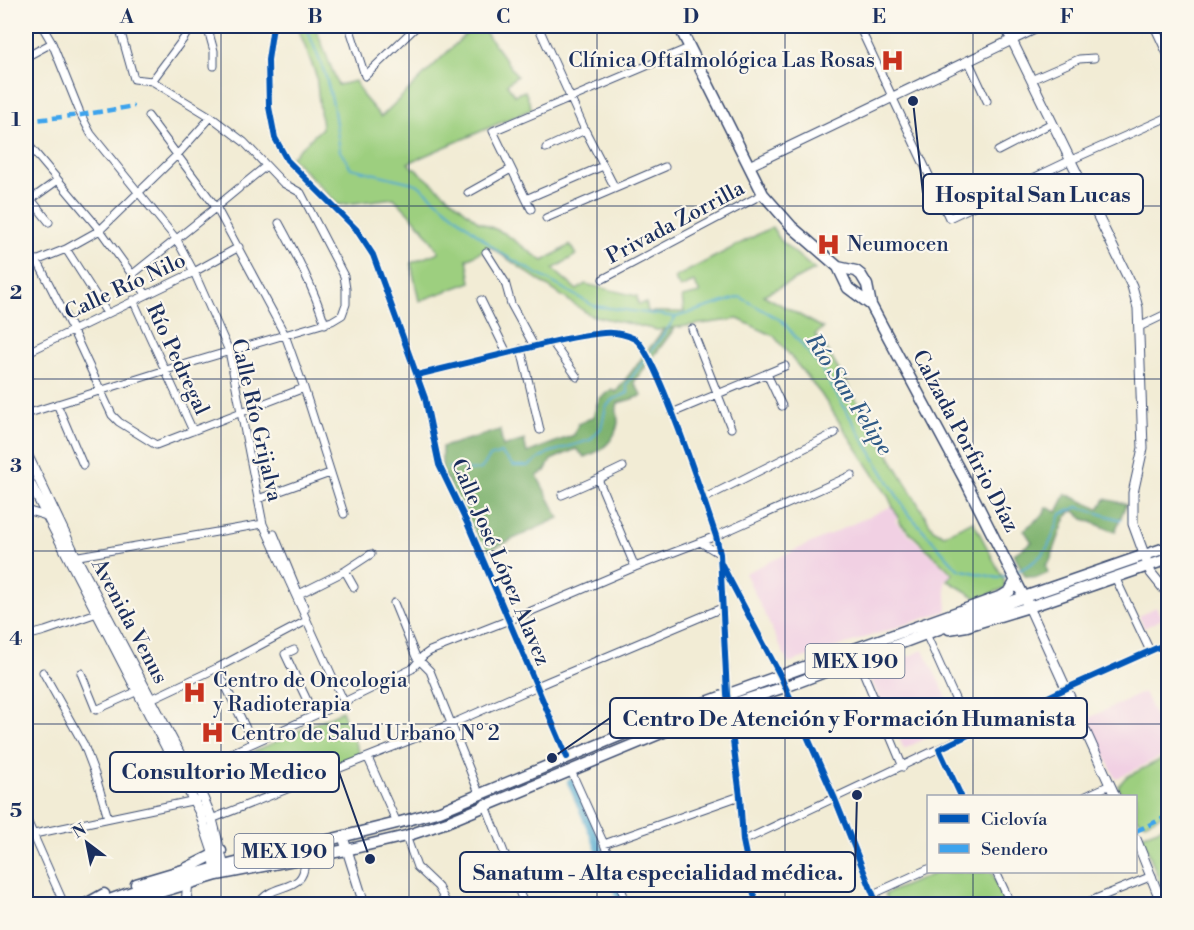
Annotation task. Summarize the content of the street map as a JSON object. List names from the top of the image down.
{
  "streets": {
    "main road": ["Calzada Porfirio Díaz", "Avenida Venus", "MEX 190"],
    "street": [
      "Privada Zorrilla",
      "Calle Río Nilo",
      "Río Pedregal",
      "Calle Río Grijalva",
      "Calle José López Alavez"
    ]
  },
  "crossings": [
    ["Privada Zorrilla", "Calzada Porfirio Díaz"],
    ["Calle Río Nilo", "Río Pedregal"],
    ["Calle Río Nilo", "Calle Río Grijalva"],
    ["Calzada Porfirio Díaz", "MEX 190"],
    ["Calle José López Alavez", "MEX 190"],
    ["Avenida Venus", "MEX 190"]
  ],
  "water": ["Río San Felipe"],
  "places": {
    "hospital": [
      "Clínica Oftalmológica Las Rosas",
      "Neumocen",
      "Centro de Oncologia y Radioterapia",
      "Centro de Salud Urbano N° 2"
    ],
    "other": [
      "Hospital San Lucas",
      "Centro De Atención y Formación Humanista",
      "Sanatum - Alta especialidad médica.",
      "Consultorio Medico"
    ]
  },
  "legend": ["Ciclovía", "Sendero"],
  "north": "top left",
  "grid": {
    "columns": [
      "A",
      "B",
      "C",
      "D",
      "E",
      "F"
    ],
    "rows": [
      "1",
      "2",
      "3",
      "4",
      "5"
    ]
  }
}
